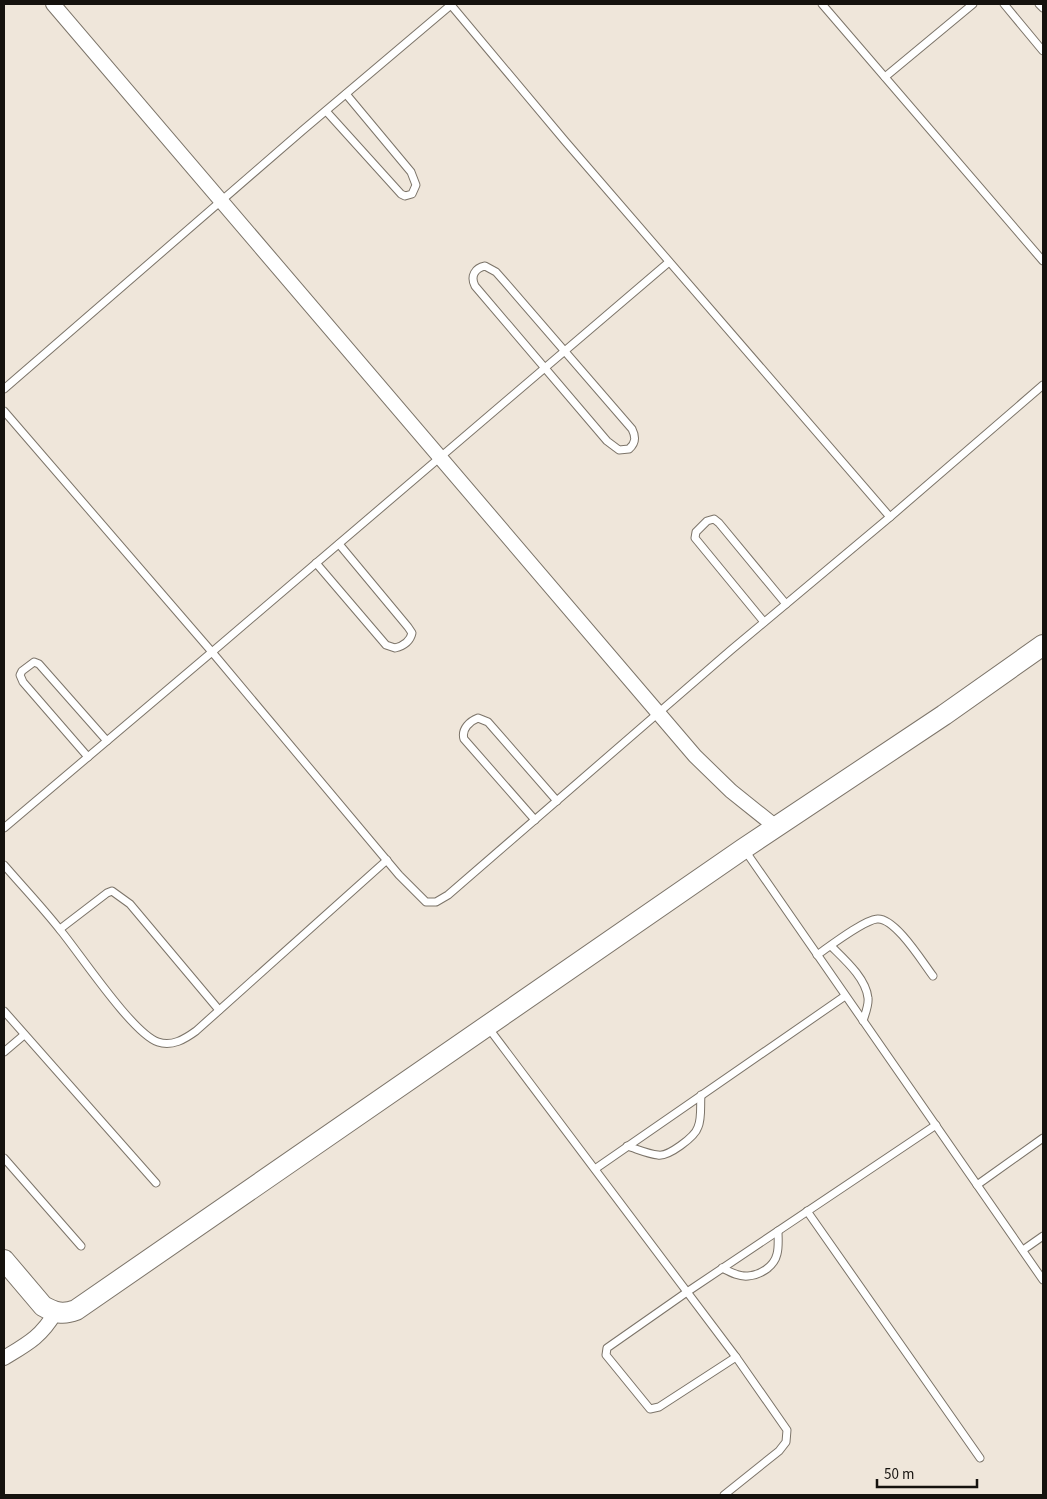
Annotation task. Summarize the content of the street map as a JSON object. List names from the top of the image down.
{
  "scale_bar": "50 m"
}
